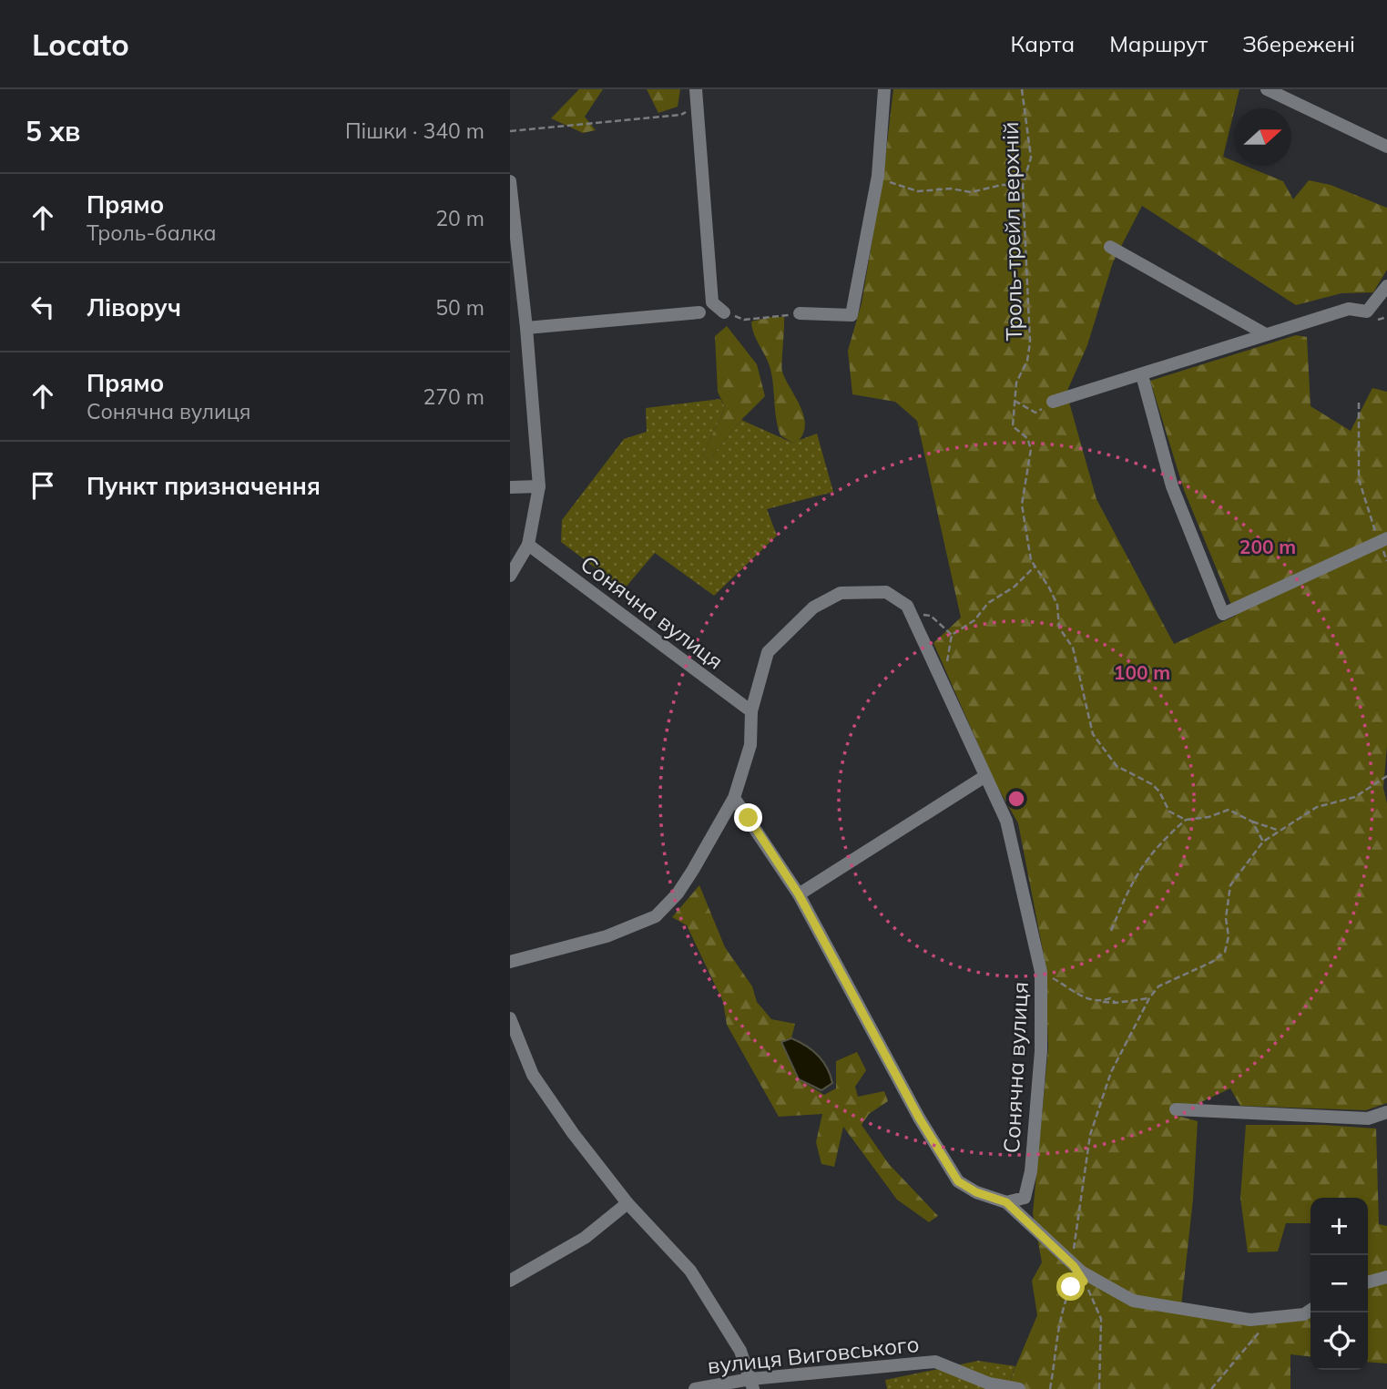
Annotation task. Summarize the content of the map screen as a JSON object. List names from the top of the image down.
{
  "streets": {
    "street": ["Сонячна вулиця", "вулиця Виговського"],
    "path": ["Троль-трейл верхній"]
  },
  "north": "right",
  "page": {
    "header": "Locato",
    "nav": ["Карта", "Маршрут", "Збережені"],
    "heading": ["5 хв", "Пішки · 340 m"],
    "list": [
      ["Прямо", "Троль-балка", "20 m"],
      ["Ліворуч", "50 m"],
      ["Прямо", "Сонячна вулиця", "270 m"],
      "Пункт призначення"
    ],
    "map_buttons": ["+", "−"]
  },
  "rings": ["200 m", "100 m"]
}
